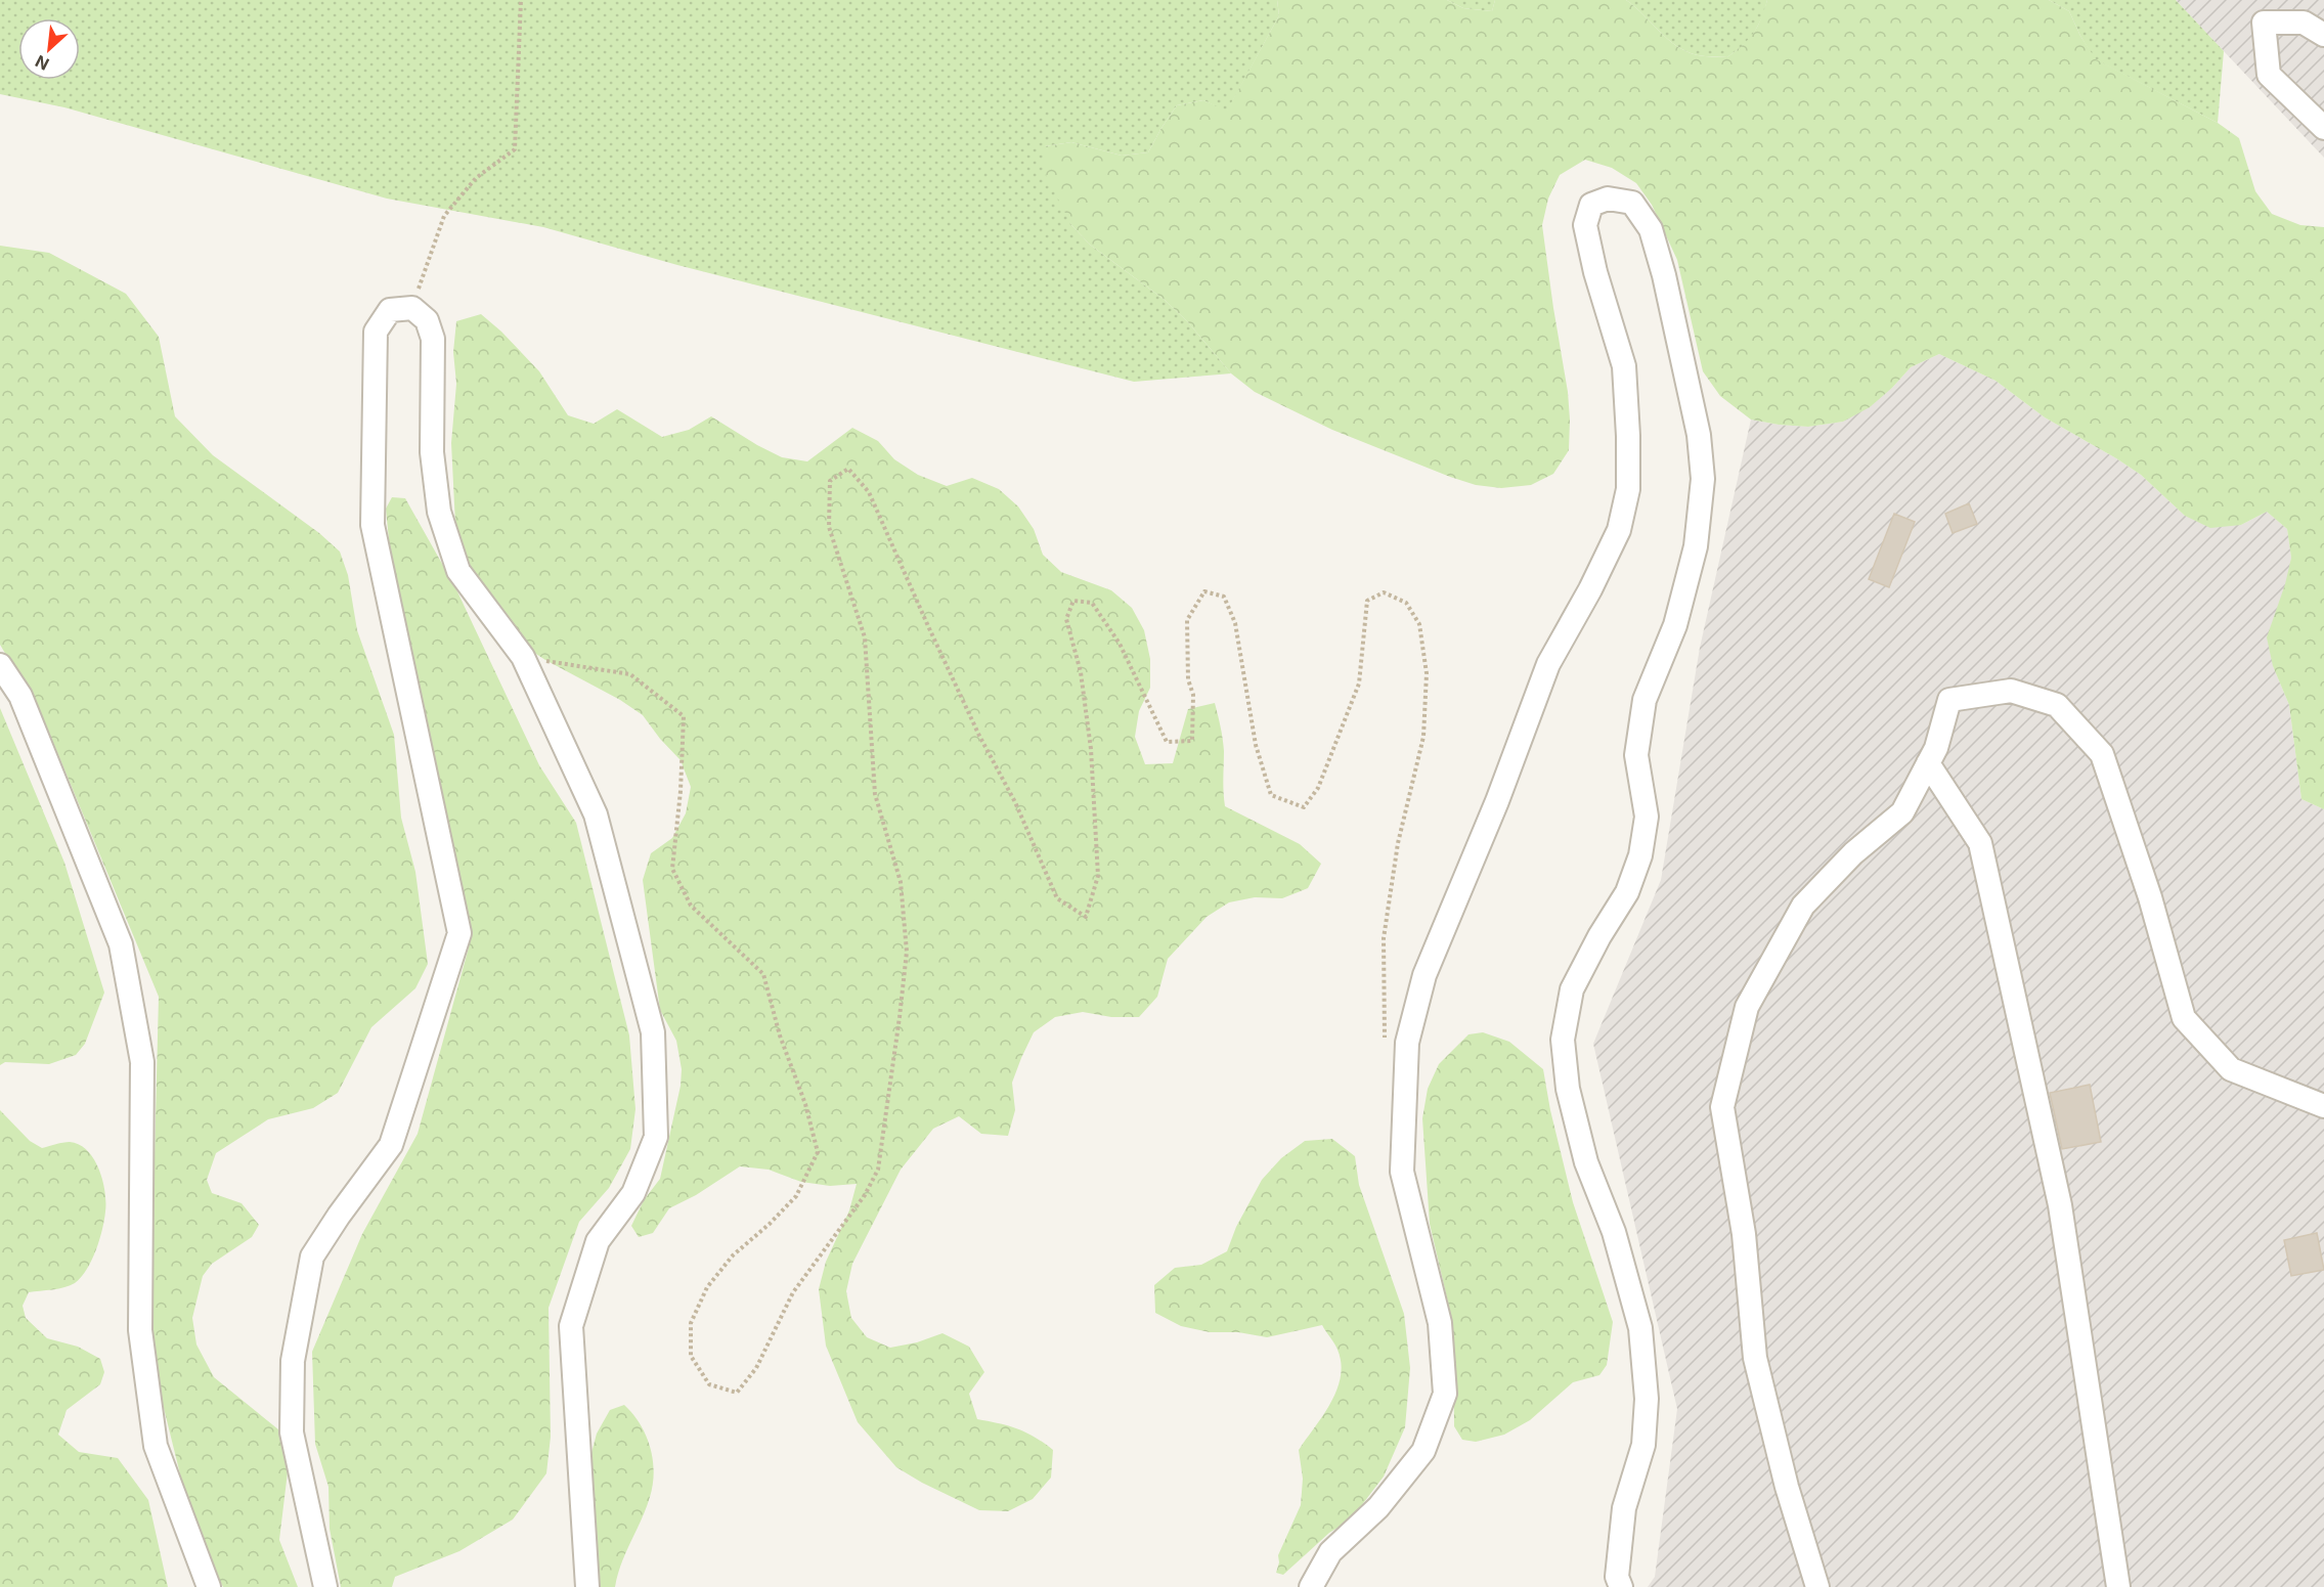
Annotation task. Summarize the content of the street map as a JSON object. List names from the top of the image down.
{
  "north": "bottom left"
}
